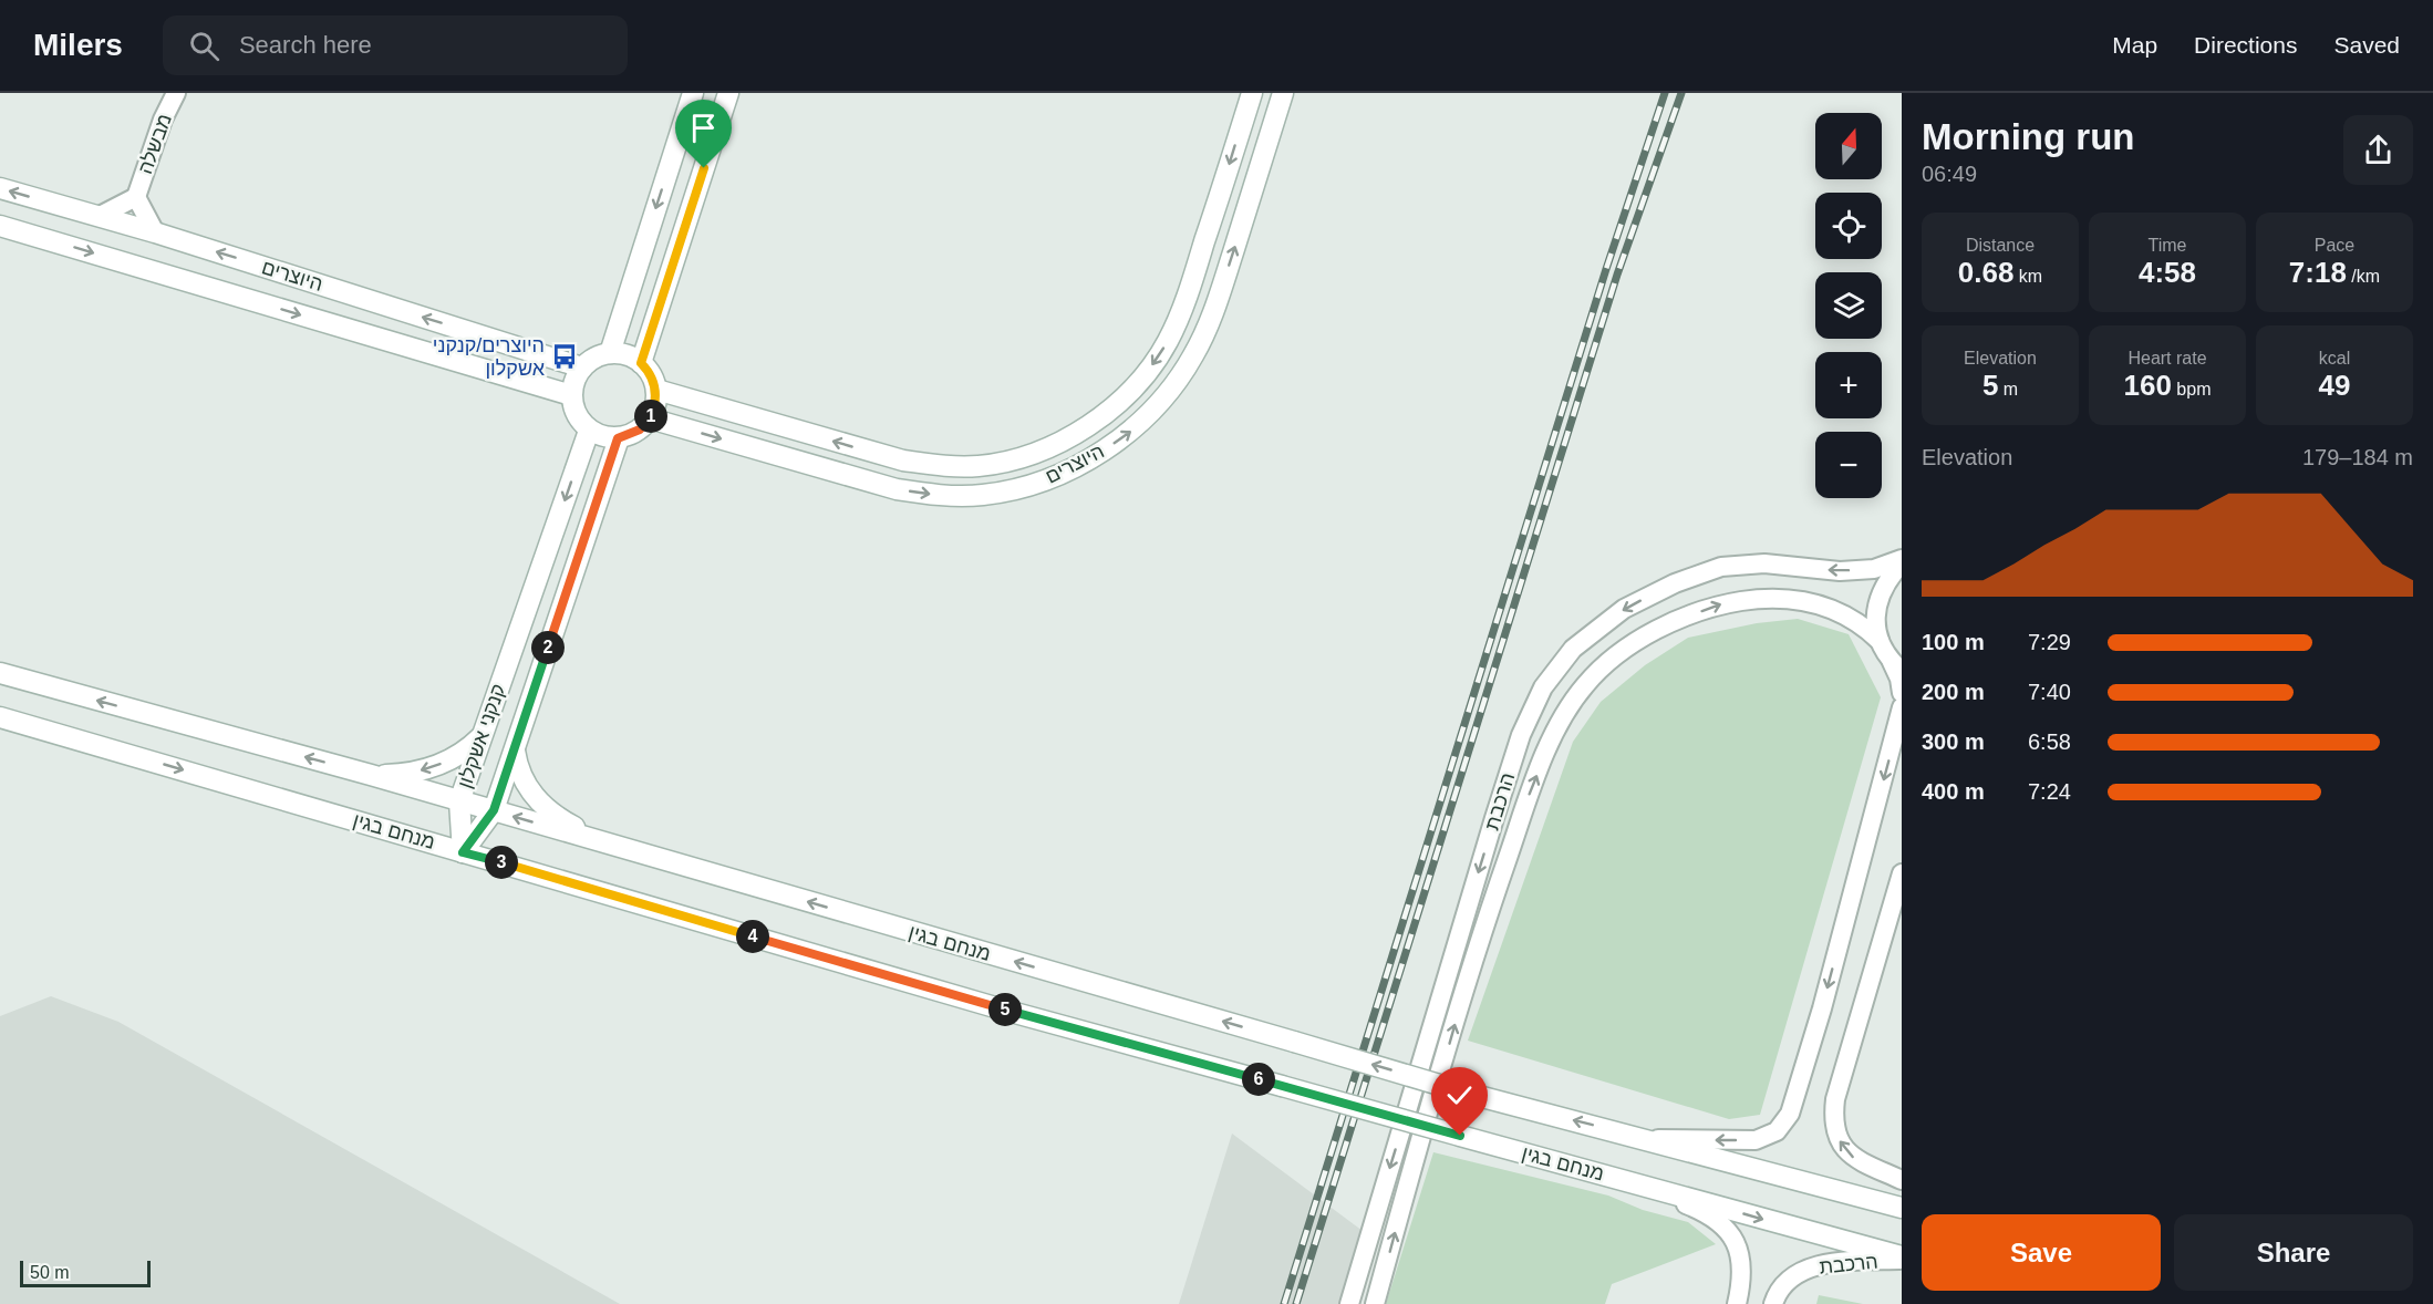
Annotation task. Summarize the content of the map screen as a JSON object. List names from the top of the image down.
{
  "streets": {
    "street": [
      "מבשלה",
      "היוצרים",
      "קנקני אשקלון",
      "הרכבת",
      "מנחם בגין"
    ]
  },
  "crossings": [
    ["מבשלה", "היוצרים"],
    ["היוצרים", "קנקני אשקלון"],
    ["קנקני אשקלון", "מנחם בגין"],
    ["הרכבת", "מנחם בגין"]
  ],
  "places": {
    "bus stop": ["היוצרים/קנקני אשקלון"]
  },
  "scale_bar": "50 m",
  "north": "top",
  "page": {
    "header": "Milers",
    "search": "Search here",
    "nav": ["Map", "Directions", "Saved"],
    "heading": ["Morning run", "06:49"],
    "map_buttons": ["+", "−"],
    "stats": [
      ["Distance", "0.68 km"],
      ["Time", "4:58"],
      ["Pace", "7:18 /km"],
      ["Elevation", "5 m"],
      ["Heart rate", "160 bpm"],
      ["kcal", "49"]
    ],
    "pins": [
      "1",
      "2",
      "3",
      "4",
      "5",
      "6"
    ],
    "chart": ["Elevation", "179–184 m"],
    "list": [
      {
        "name": "100 m",
        "note": "7:29"
      },
      {
        "name": "200 m",
        "note": "7:40"
      },
      {
        "name": "300 m",
        "note": "6:58"
      },
      {
        "name": "400 m",
        "note": "7:24"
      }
    ],
    "buttons": ["Save", "Share"],
    "scale": "50 m"
  }
}
